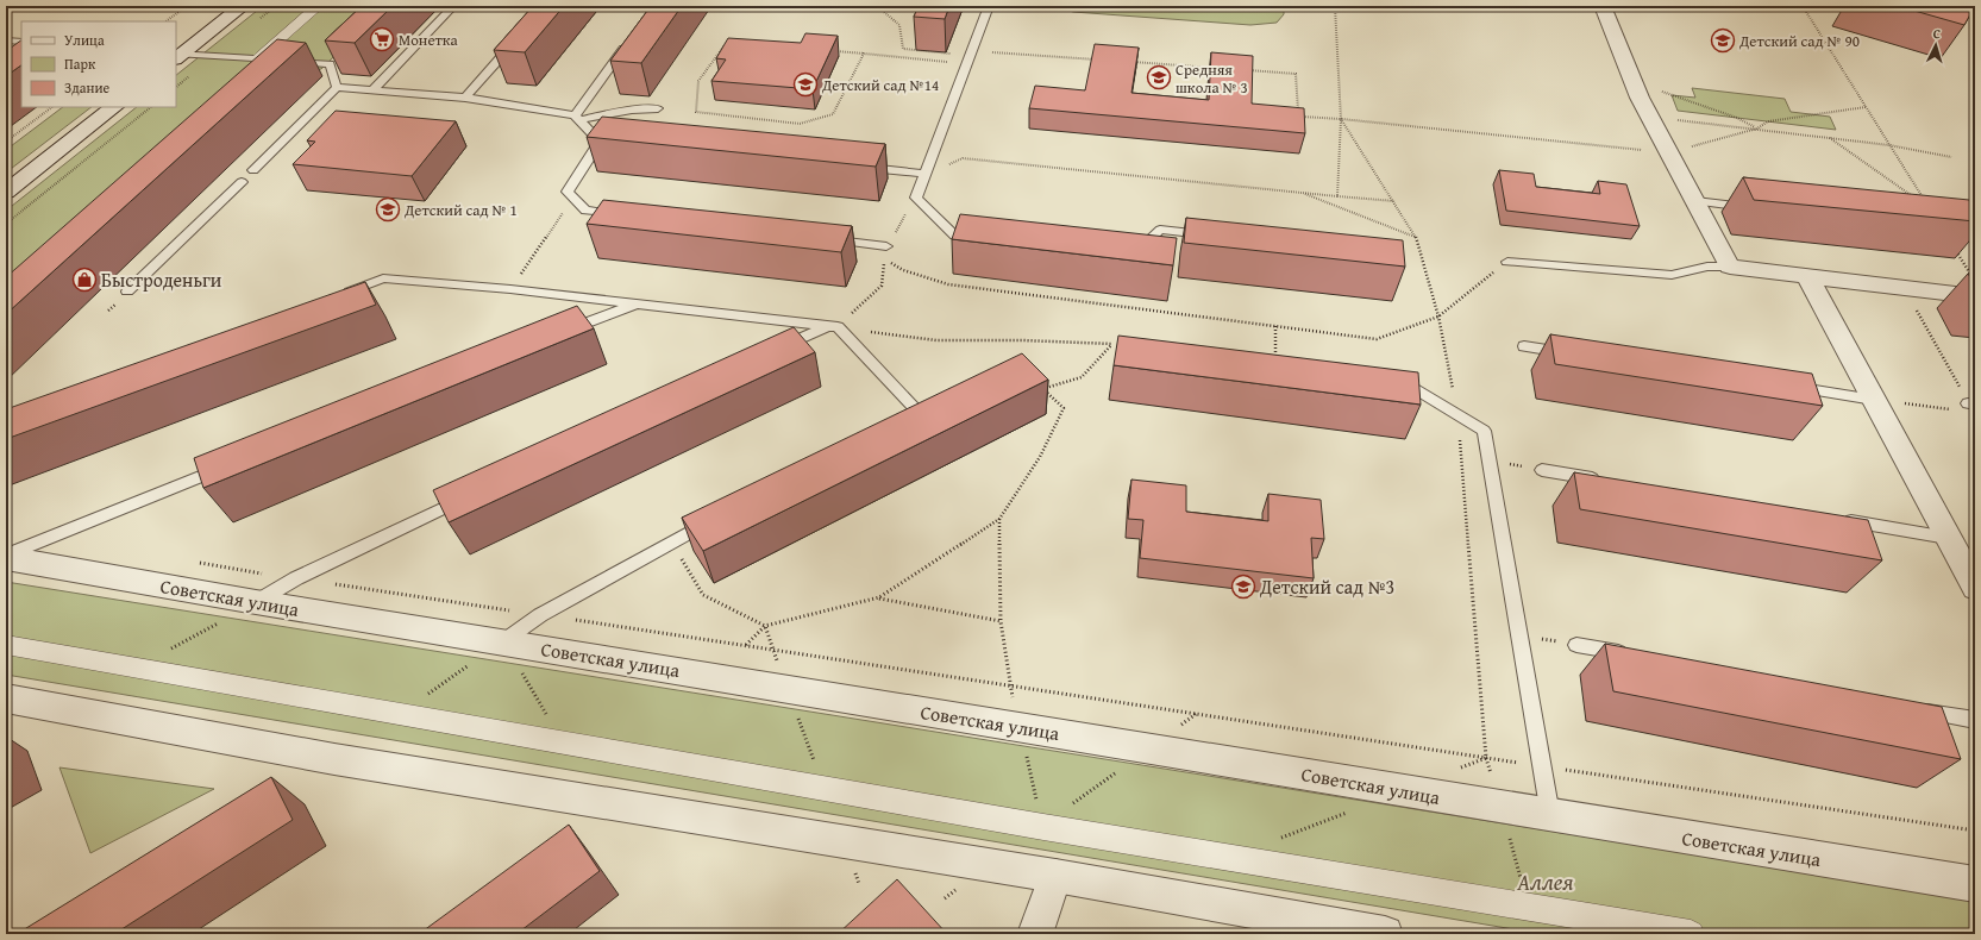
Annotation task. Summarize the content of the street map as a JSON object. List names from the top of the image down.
{
  "streets": {
    "street": ["Советская улица"]
  },
  "parks": ["Аллея"],
  "places": {
    "supermarket": ["Монетка"],
    "school or university": [
      "Детский сад № 90",
      "Средняя школа № 3",
      "Детский сад №14",
      "Детский сад № 1",
      "Детский сад №3"
    ],
    "shop": ["Быстроденьги"]
  },
  "legend": ["Улица", "Парк", "Здание"],
  "north": "top"
}
